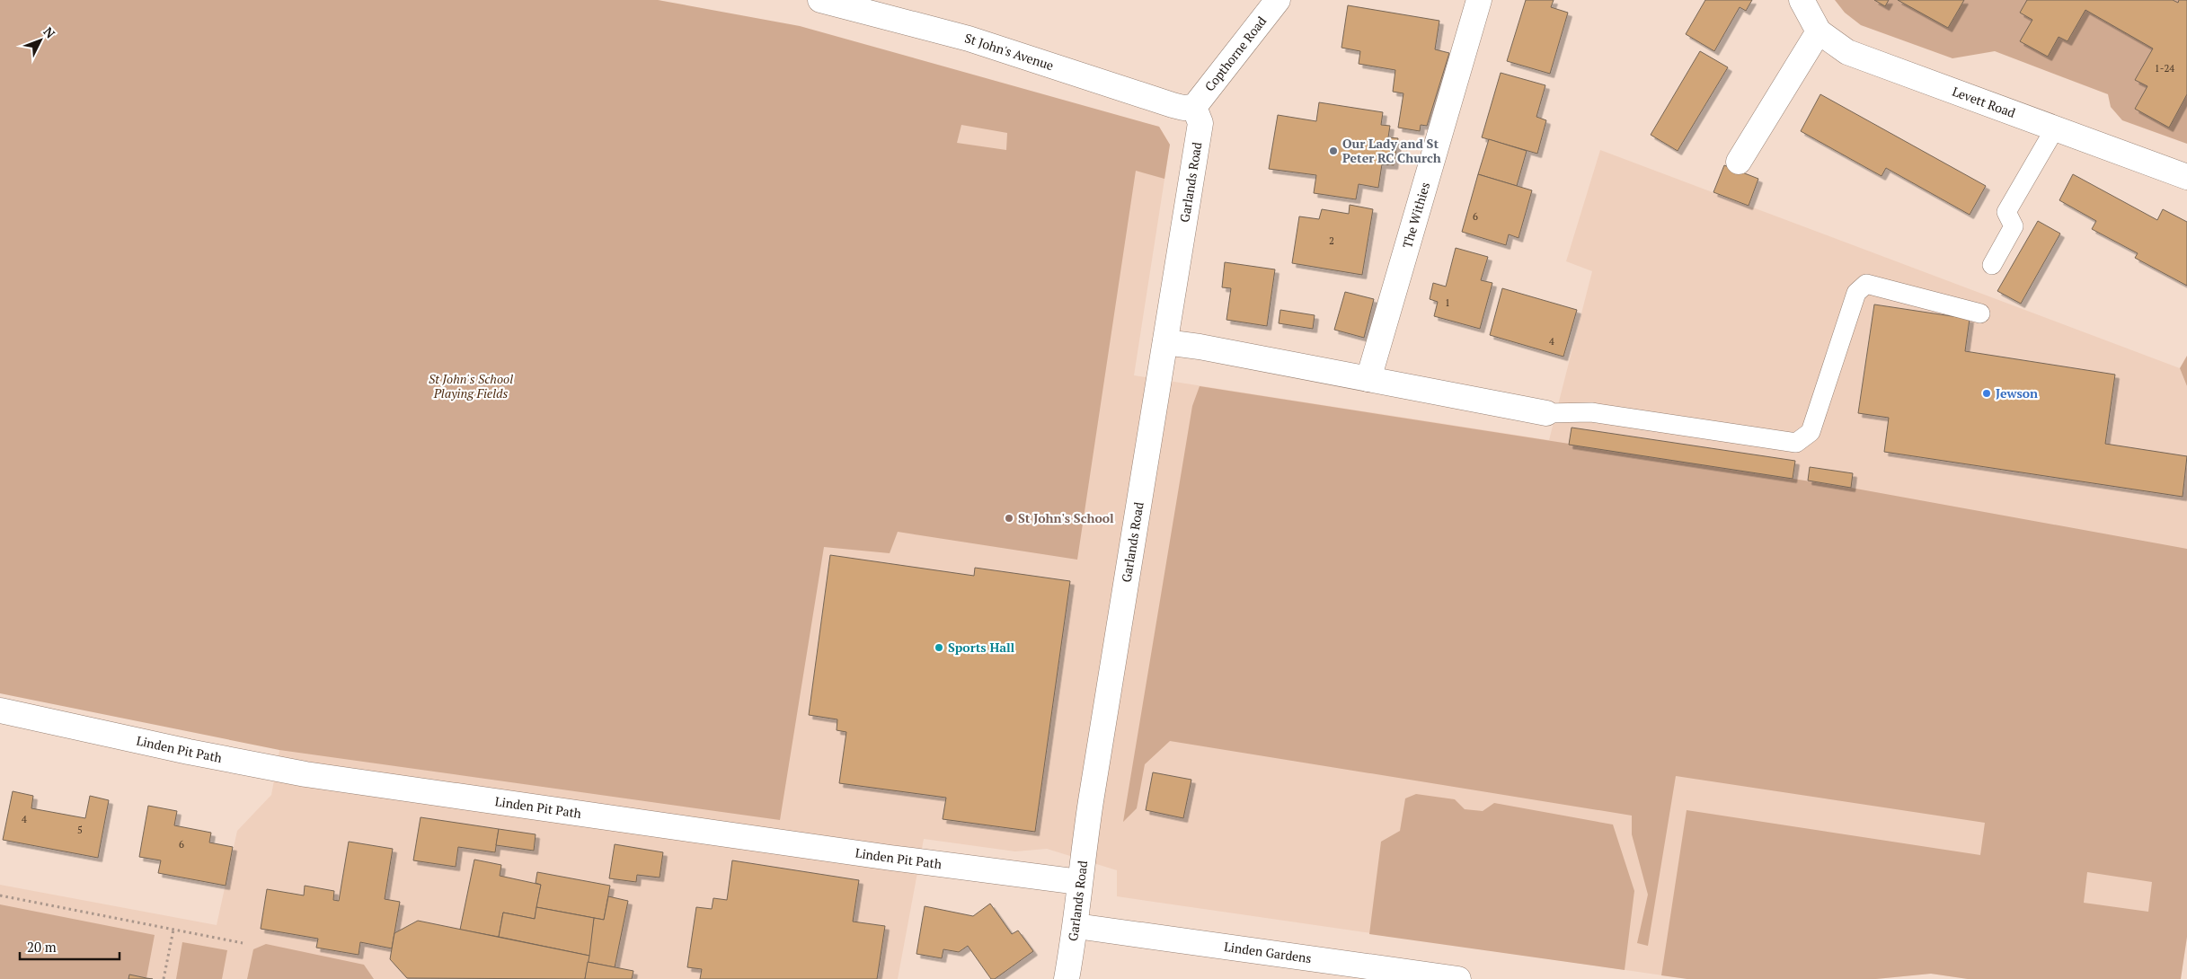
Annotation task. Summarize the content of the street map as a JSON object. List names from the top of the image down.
{
  "streets": {
    "street": [
      "St John's Avenue",
      "Copthorne Road",
      "Levett Road",
      "Garlands Road",
      "The Withies",
      "Linden Pit Path",
      "Linden Gardens"
    ]
  },
  "crossings": [
    ["St John's Avenue", "Copthorne Road"],
    ["St John's Avenue", "Garlands Road"],
    ["Copthorne Road", "Garlands Road"],
    ["Garlands Road", "Linden Pit Path"],
    ["Garlands Road", "Linden Gardens"]
  ],
  "parks": ["St John's School Playing Fields"],
  "places": [
    "Our Lady and St Peter RC Church",
    "Jewson",
    "St John's School",
    "Sports Hall"
  ],
  "house_numbers": [
    "1-24",
    "6",
    "2",
    "1",
    "4",
    "4",
    "5",
    "6"
  ],
  "scale_bar": "20 m",
  "north": "top right"
}
